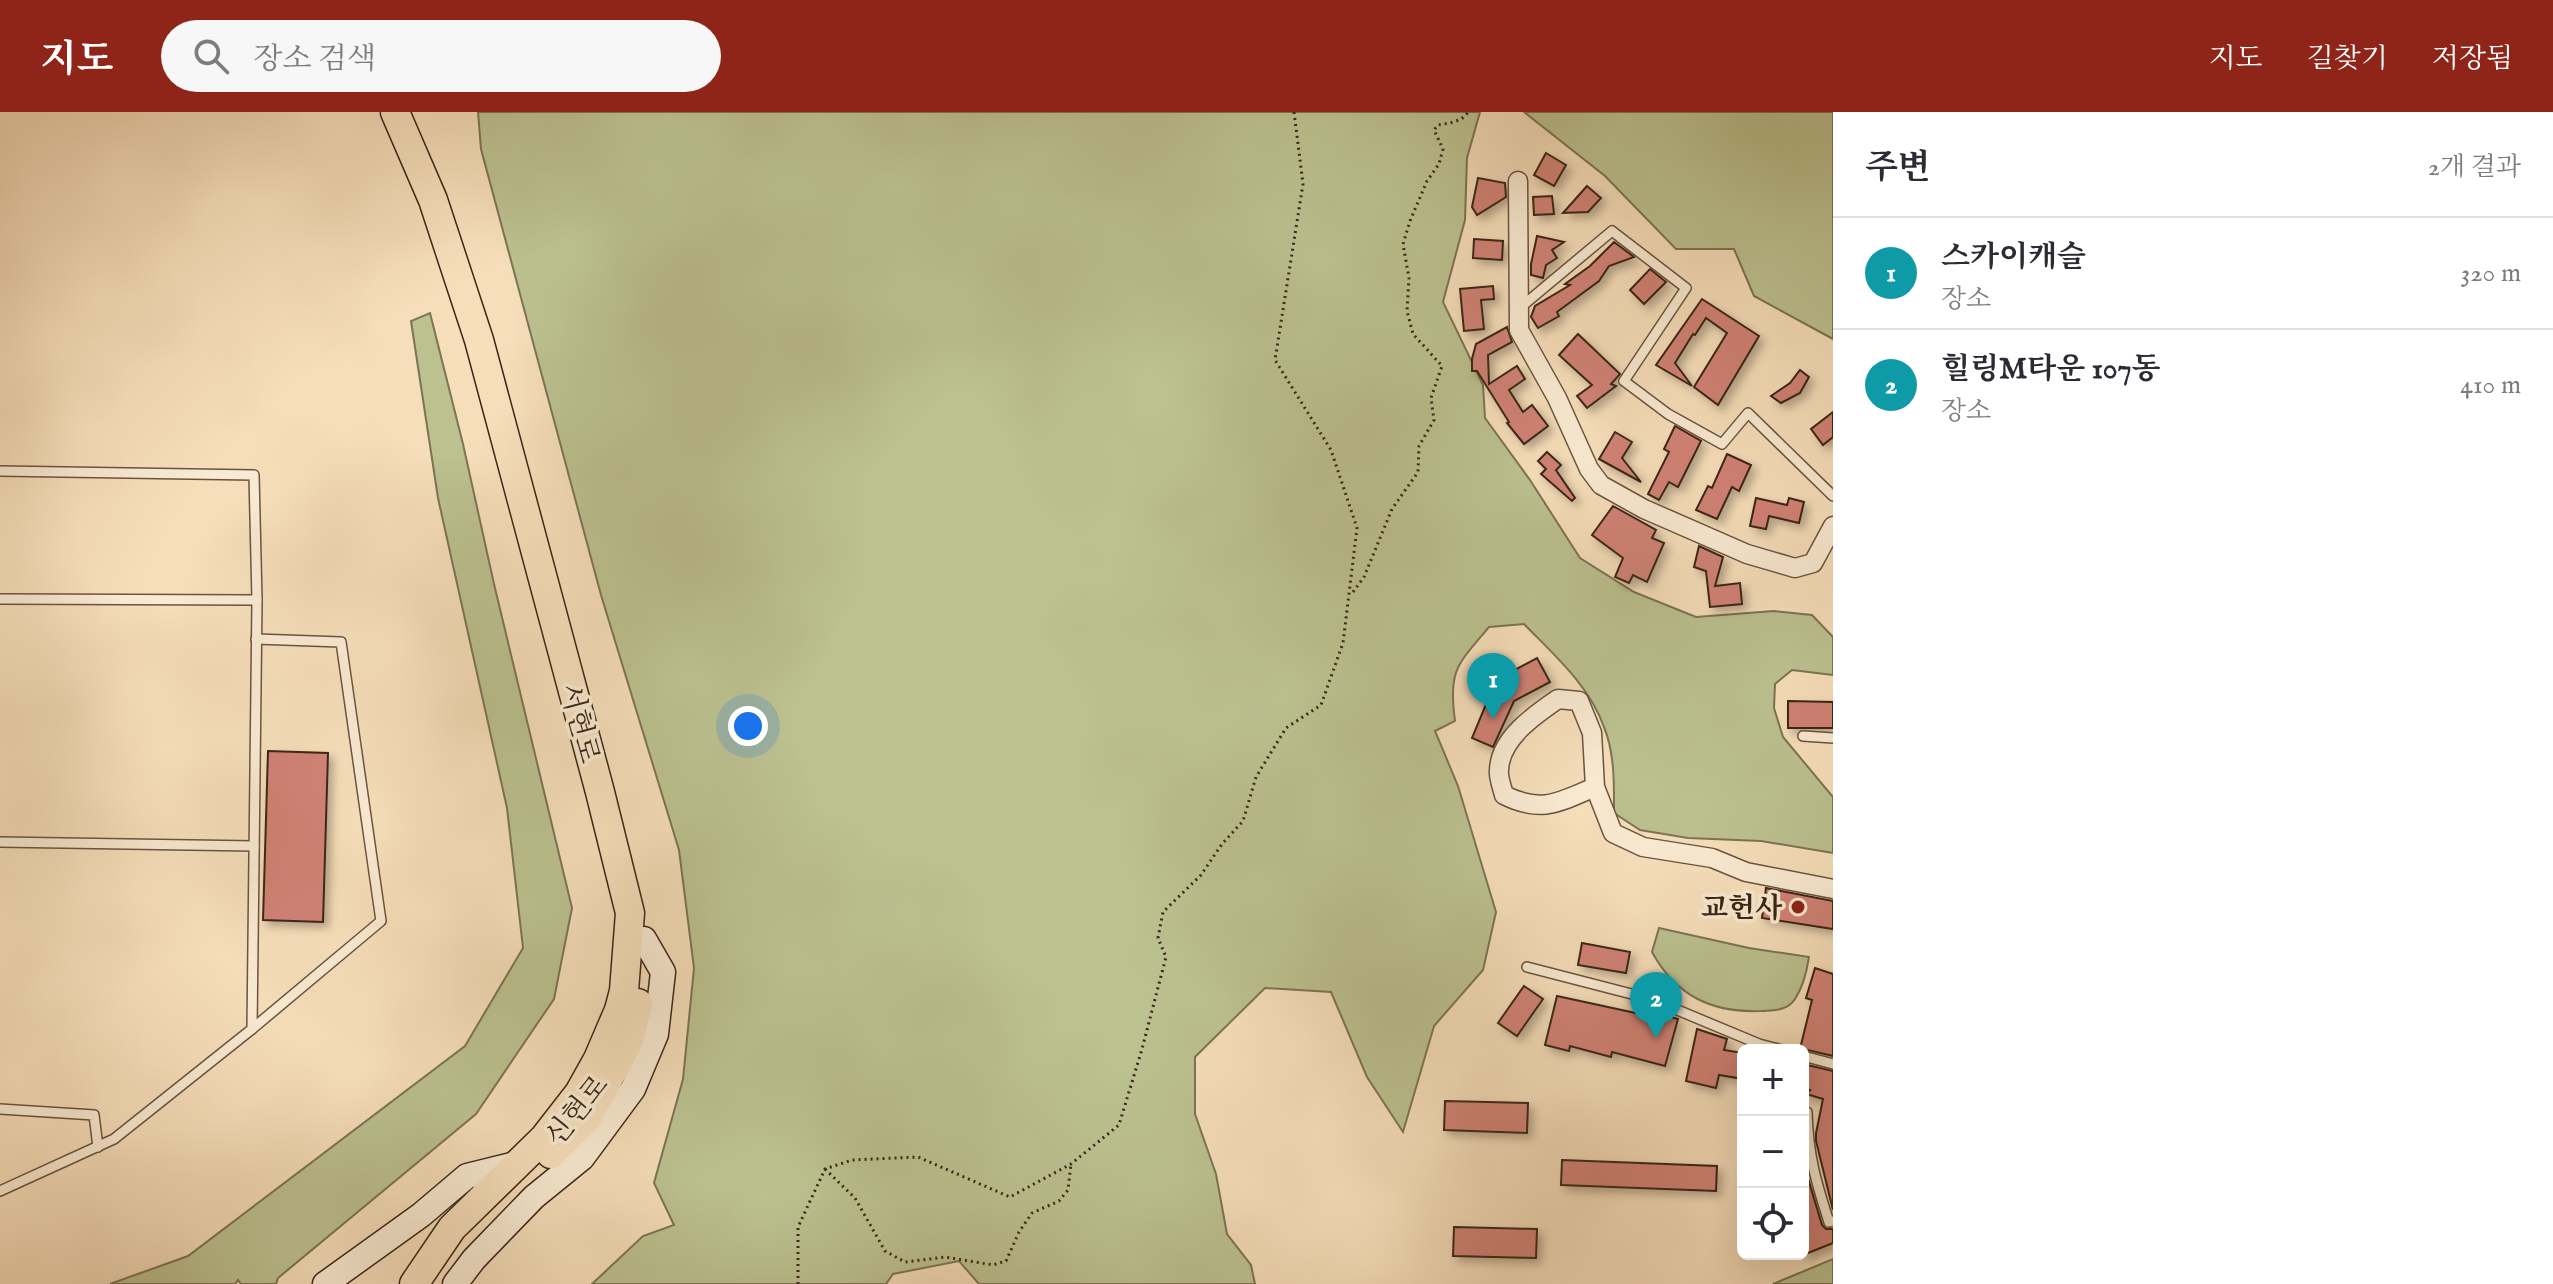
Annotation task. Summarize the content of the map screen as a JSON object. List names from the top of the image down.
{
  "streets": {
    "main road": ["서현로", "신현로"]
  },
  "crossings": [
    ["서현로", "신현로"]
  ],
  "places": ["교헌사"],
  "page": {
    "header": "지도",
    "search": "장소 검색",
    "nav": ["지도", "길찾기", "저장됨"],
    "heading": ["주변", "2개 결과"],
    "list": [
      {
        "mark": "1",
        "name": "스카이캐슬",
        "note": "장소",
        "value": "320 m"
      },
      {
        "mark": "2",
        "name": "힐링M타운 107동",
        "note": "장소",
        "value": "410 m"
      }
    ],
    "pins": ["1", "2"],
    "map_buttons": ["+", "−"]
  }
}
